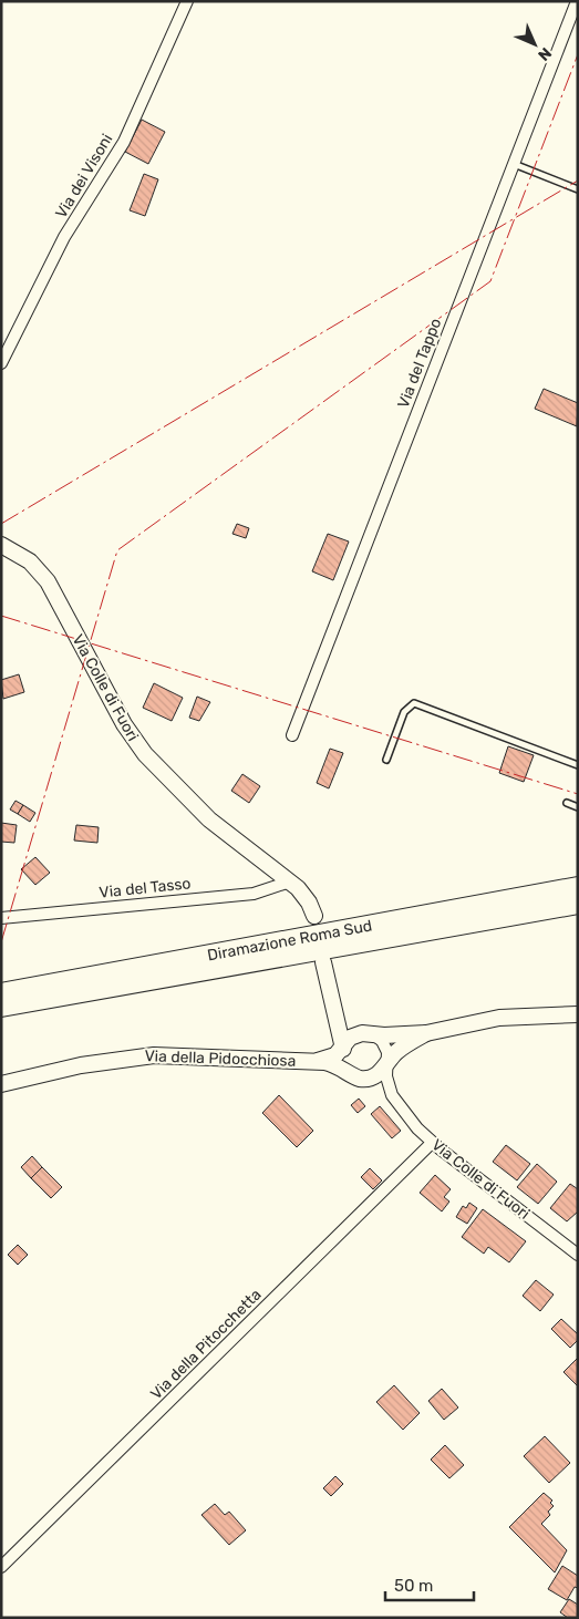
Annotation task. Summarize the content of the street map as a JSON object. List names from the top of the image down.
{
  "streets": {
    "highway": ["Diramazione Roma Sud"],
    "street": [
      "Via dei Visoni",
      "Via del Tappo",
      "Via Colle di Fuori",
      "Via del Tasso",
      "Via della Pidocchiosa",
      "Via della Pitocchetta"
    ]
  },
  "crossings": [
    ["Via Colle di Fuori", "Via del Tasso"],
    ["Via Colle di Fuori", "Via della Pidocchiosa"],
    ["Via Colle di Fuori", "Via della Pitocchetta"]
  ],
  "scale_bar": "50 m",
  "north": "bottom right"
}
